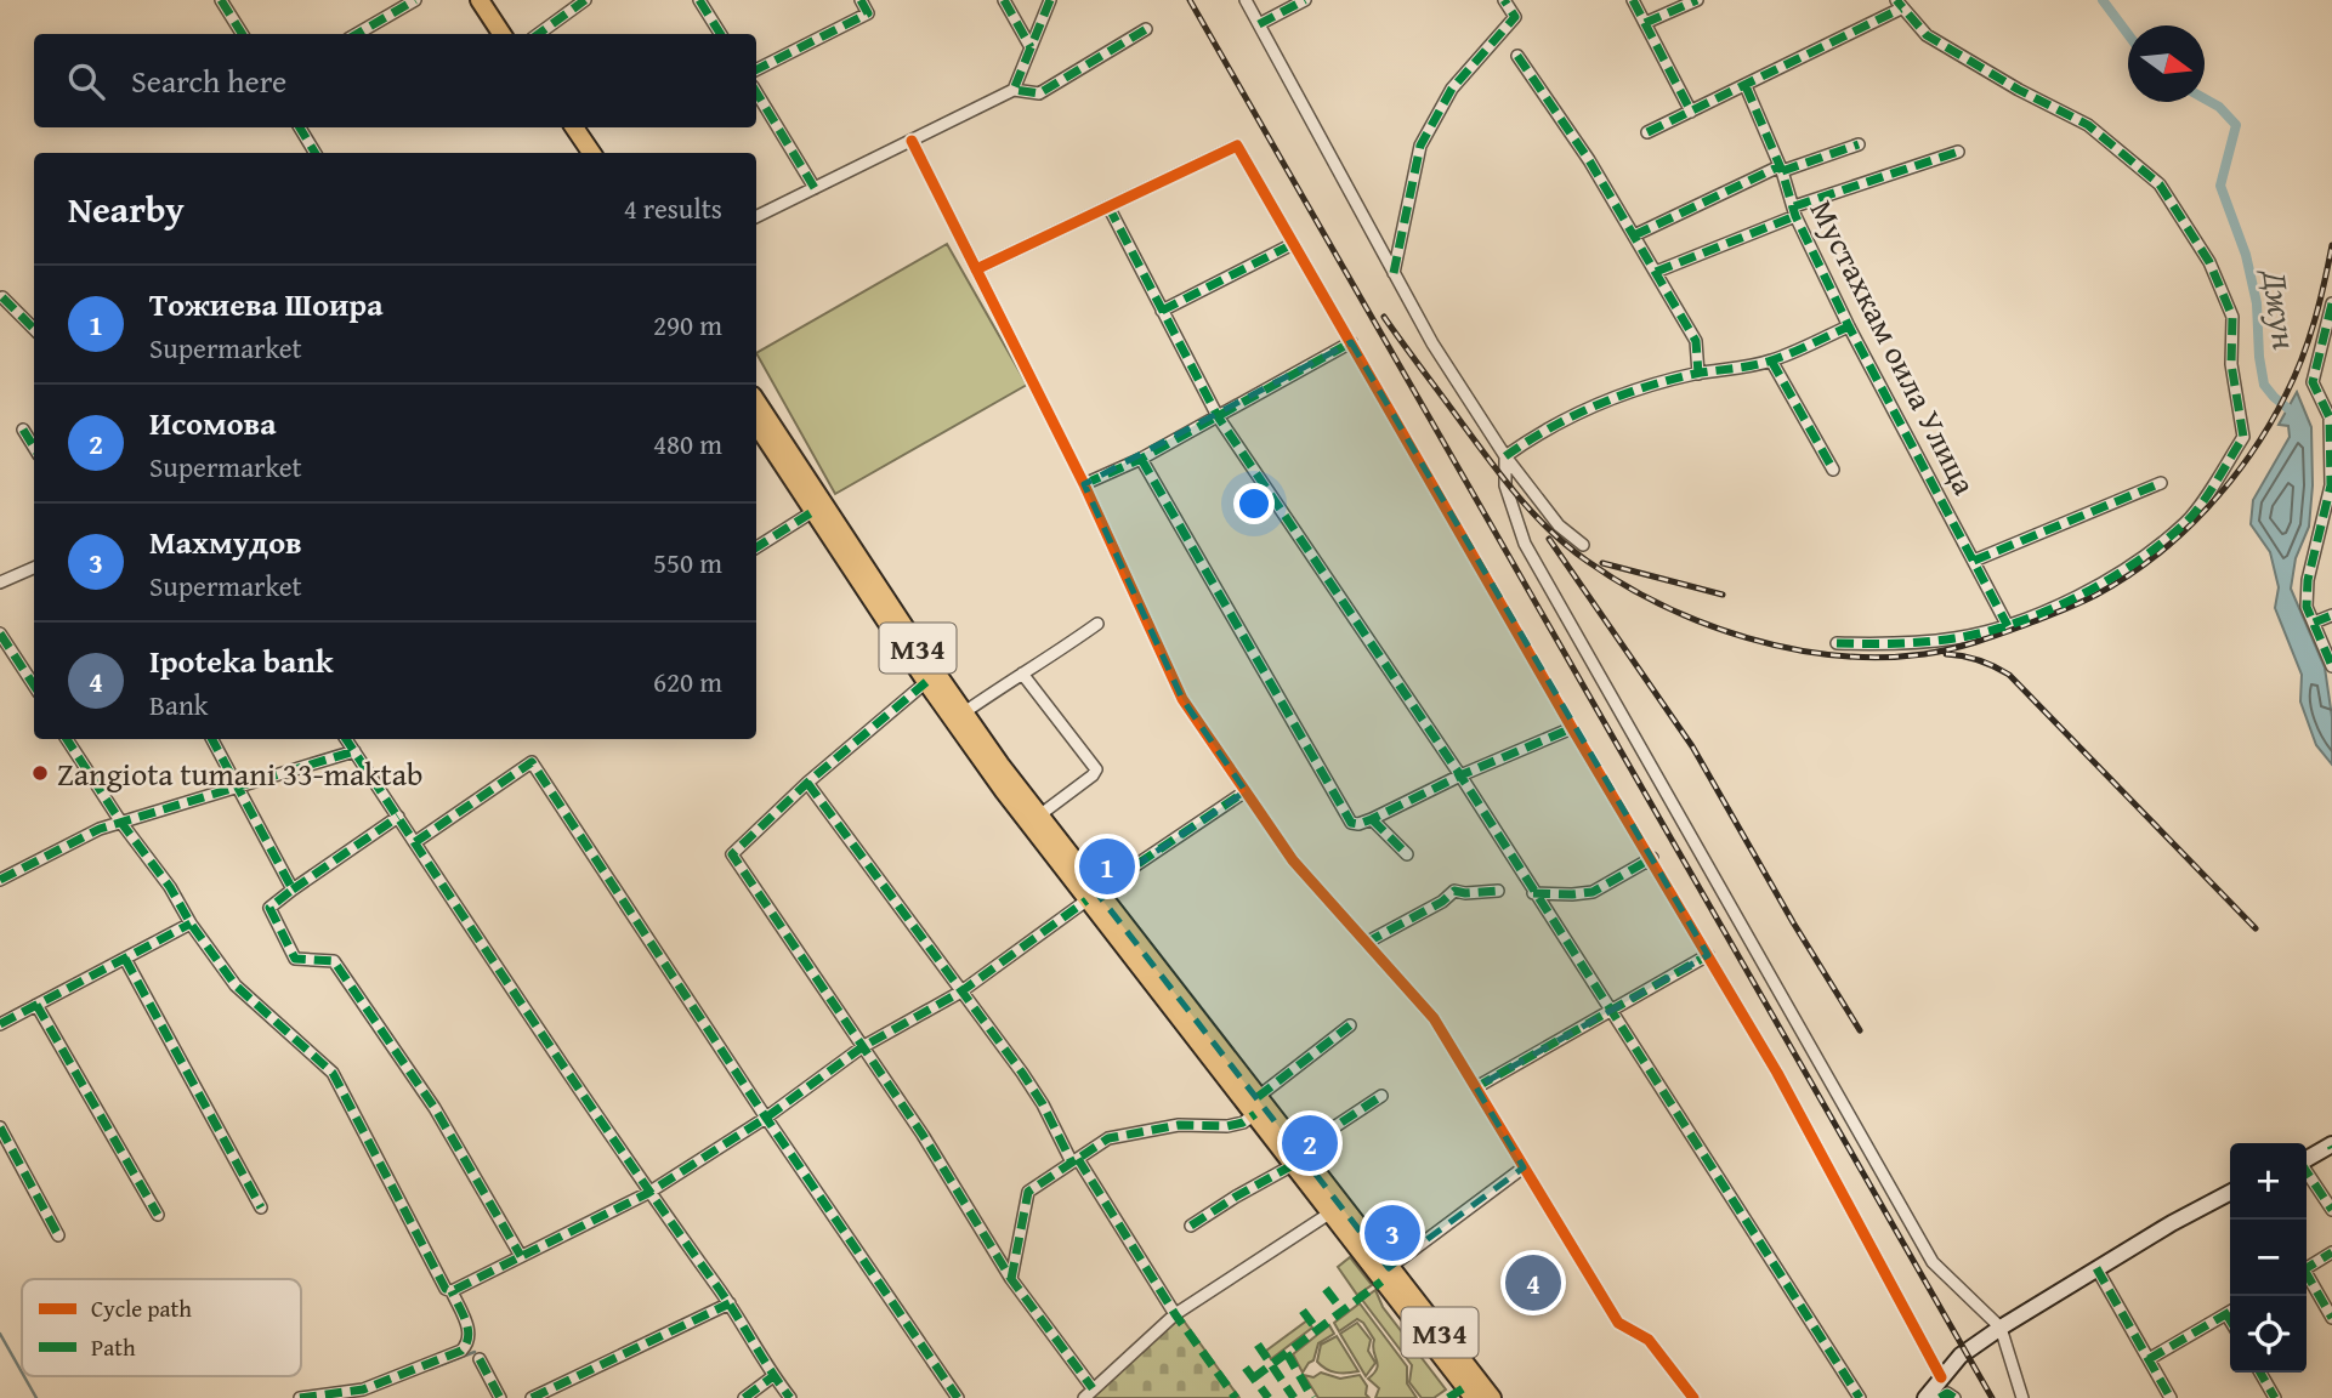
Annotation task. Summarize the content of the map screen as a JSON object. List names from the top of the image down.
{
  "streets": {
    "main road": ["M34"],
    "street": ["Мустахкам оила Улица"]
  },
  "water": ["Джун"],
  "places": ["Zangiota tumani 33-maktab"],
  "legend": ["Cycle path", "Path"],
  "north": "right",
  "page": {
    "search": "Search here",
    "heading": ["Nearby", "4 results"],
    "list": [
      {
        "mark": "1",
        "name": "Тожиева Шоира",
        "note": "Supermarket",
        "value": "290 m"
      },
      {
        "mark": "2",
        "name": "Исомова",
        "note": "Supermarket",
        "value": "480 m"
      },
      {
        "mark": "3",
        "name": "Махмудов",
        "note": "Supermarket",
        "value": "550 m"
      },
      {
        "mark": "4",
        "name": "Ipoteka bank",
        "note": "Bank",
        "value": "620 m"
      }
    ],
    "pins": [
      "1",
      "2",
      "3",
      "4"
    ],
    "map_buttons": ["+", "−"]
  }
}
